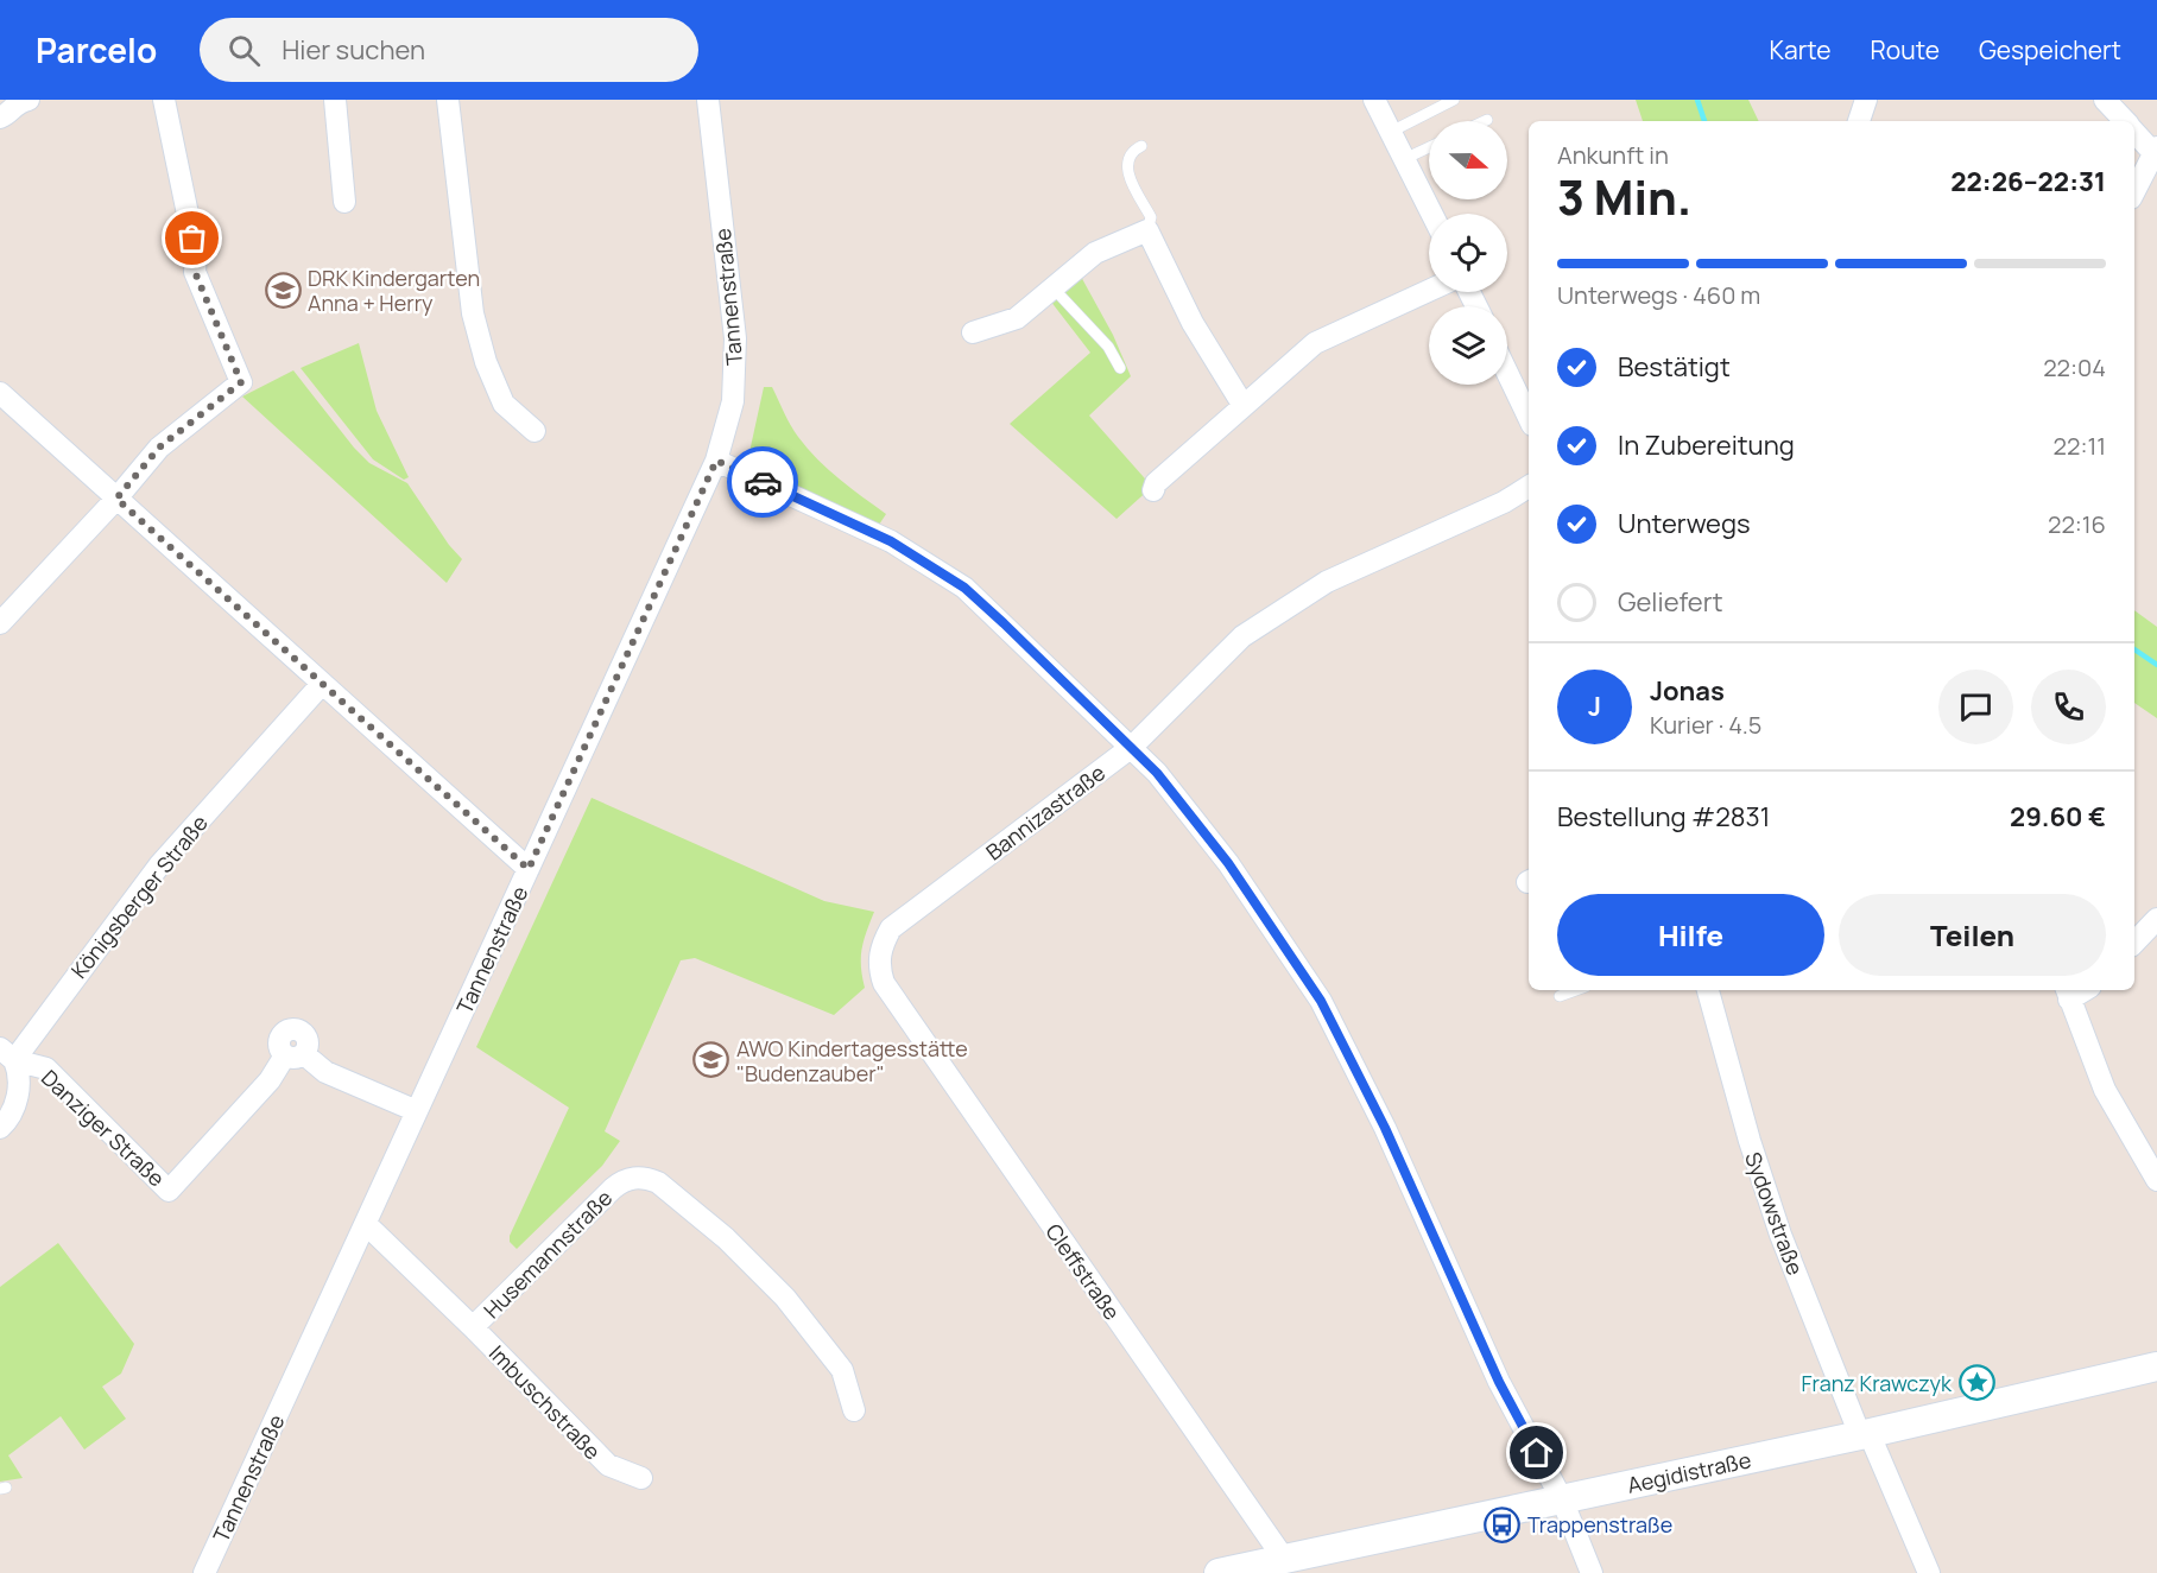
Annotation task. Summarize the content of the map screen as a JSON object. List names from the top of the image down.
{
  "streets": {
    "street": [
      "Tannenstraße",
      "Bannizastraße",
      "Königsberger Straße",
      "Danziger Straße",
      "Sydowstraße",
      "Husemannstraße",
      "Cleffstraße",
      "Imbuschstraße",
      "Aegidistraße"
    ]
  },
  "crossings": [
    ["Tannenstraße", "Danziger Straße"],
    ["Tannenstraße", "Imbuschstraße"],
    ["Bannizastraße", "Cleffstraße"],
    ["Königsberger Straße", "Danziger Straße"],
    ["Sydowstraße", "Aegidistraße"],
    ["Husemannstraße", "Imbuschstraße"],
    ["Cleffstraße", "Aegidistraße"]
  ],
  "places": {
    "school or university": ["DRK Kindergarten Anna + Herry", "AWO Kindertagesstätte \"Budenzauber\""],
    "place": ["Franz Krawczyk"],
    "bus stop": ["Trappenstraße"]
  },
  "north": "right",
  "page": {
    "header": "Parcelo",
    "search": "Hier suchen",
    "nav": ["Karte", "Route", "Gespeichert"],
    "heading": ["3 Min.", "Ankunft in", "22:26–22:31"],
    "panel": [
      "Jonas",
      "Kurier · 4.5",
      "Bestellung #2831",
      "29.60 €"
    ],
    "bar": "Unterwegs · 460 m",
    "list": [
      ["Bestätigt", "22:04"],
      ["In Zubereitung", "22:11"],
      ["Unterwegs", "22:16"],
      "Geliefert"
    ],
    "round": "J",
    "buttons": ["Hilfe", "Teilen"]
  }
}
